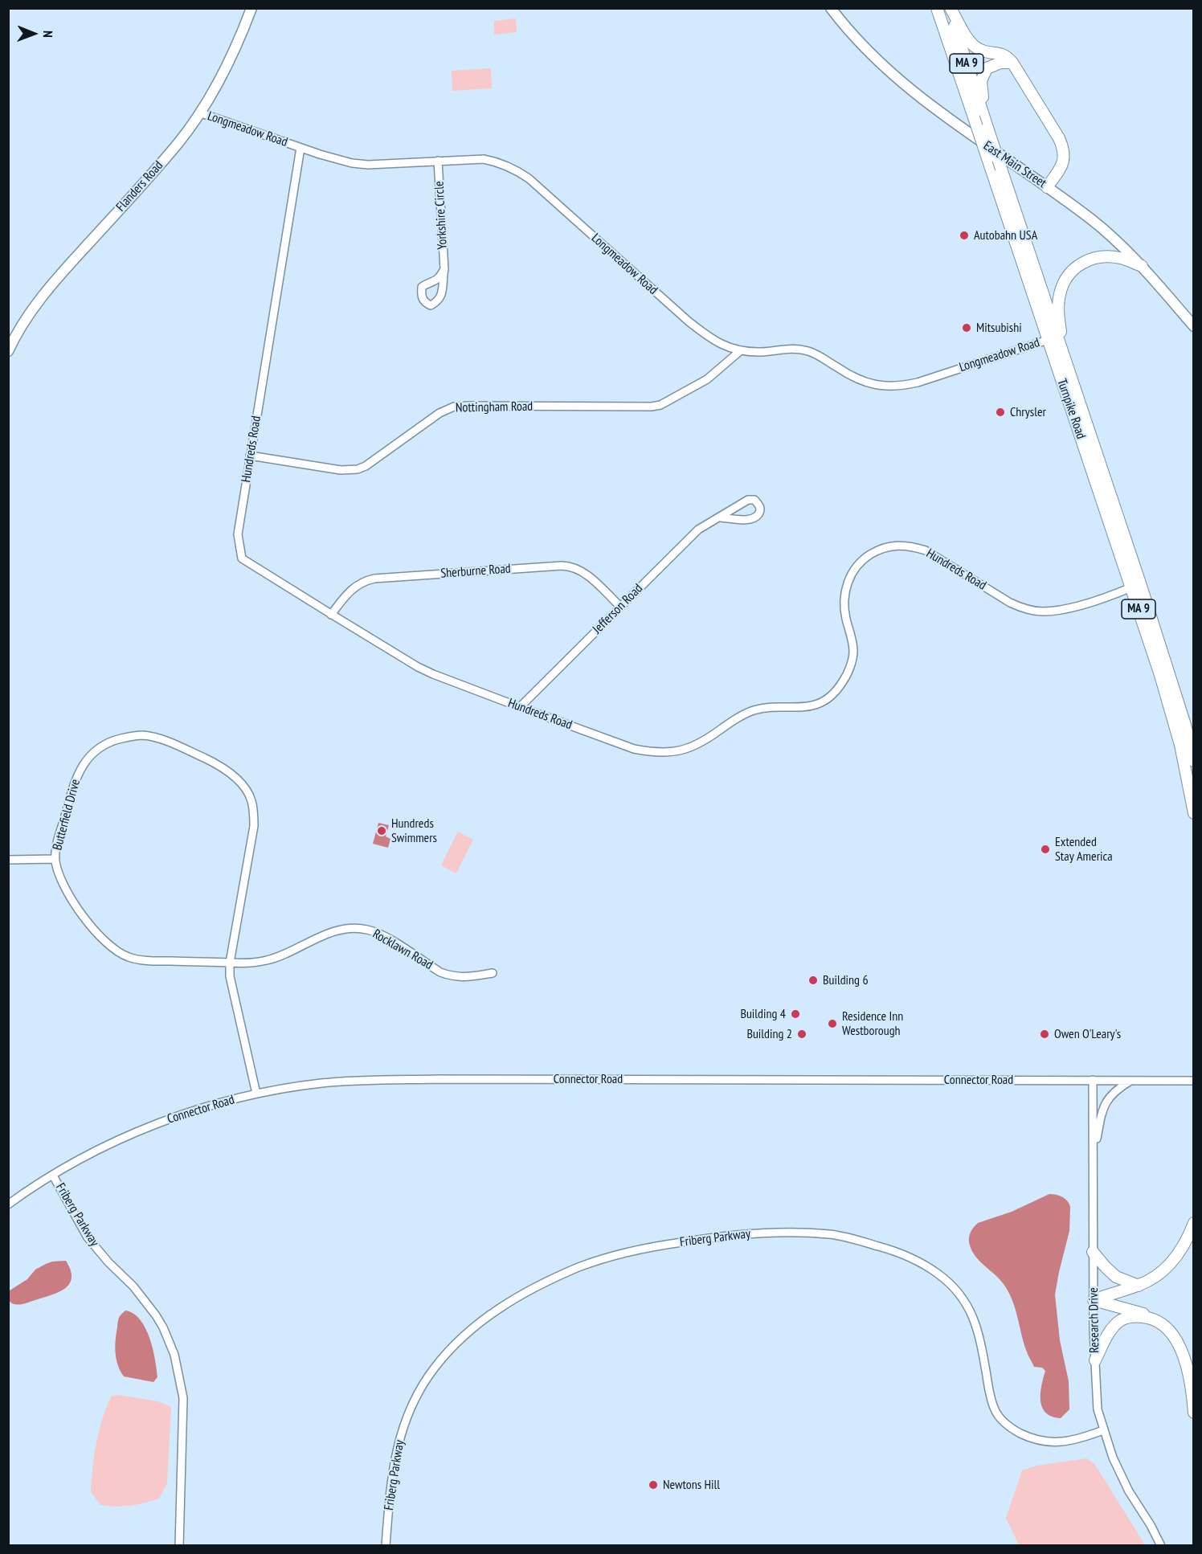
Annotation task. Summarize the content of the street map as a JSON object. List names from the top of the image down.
{
  "streets": {
    "highway": ["MA 9", "Turnpike Road"],
    "main road": ["East Main Street", "Flanders Road"],
    "street": [
      "Longmeadow Road",
      "Yorkshire Circle",
      "Nottingham Road",
      "Hundreds Road",
      "Sherburne Road",
      "Jefferson Road",
      "Butterfield Drive",
      "Rocklawn Road",
      "Connector Road",
      "Friberg Parkway",
      "Research Drive"
    ]
  },
  "crossings": [
    ["Longmeadow Road", "Flanders Road"],
    ["Longmeadow Road", "Yorkshire Circle"],
    ["Longmeadow Road", "Nottingham Road"],
    ["Longmeadow Road", "Turnpike Road"],
    ["Longmeadow Road", "Hundreds Road"],
    ["Nottingham Road", "Hundreds Road"],
    ["Turnpike Road", "Hundreds Road"],
    ["Hundreds Road", "Sherburne Road"],
    ["Hundreds Road", "Jefferson Road"],
    ["Sherburne Road", "Jefferson Road"],
    ["Butterfield Drive", "Rocklawn Road"],
    ["Butterfield Drive", "Connector Road"],
    ["Connector Road", "Friberg Parkway"],
    ["Connector Road", "Research Drive"],
    ["Friberg Parkway", "Research Drive"]
  ],
  "places": [
    "Autobahn USA",
    "Mitsubishi",
    "Chrysler",
    "Hundreds Swimmers",
    "Extended Stay America",
    "Building 6",
    "Building 4",
    "Residence Inn Westborough",
    "Building 2",
    "Owen O'Leary's",
    "Newtons Hill"
  ],
  "north": "right"
}
